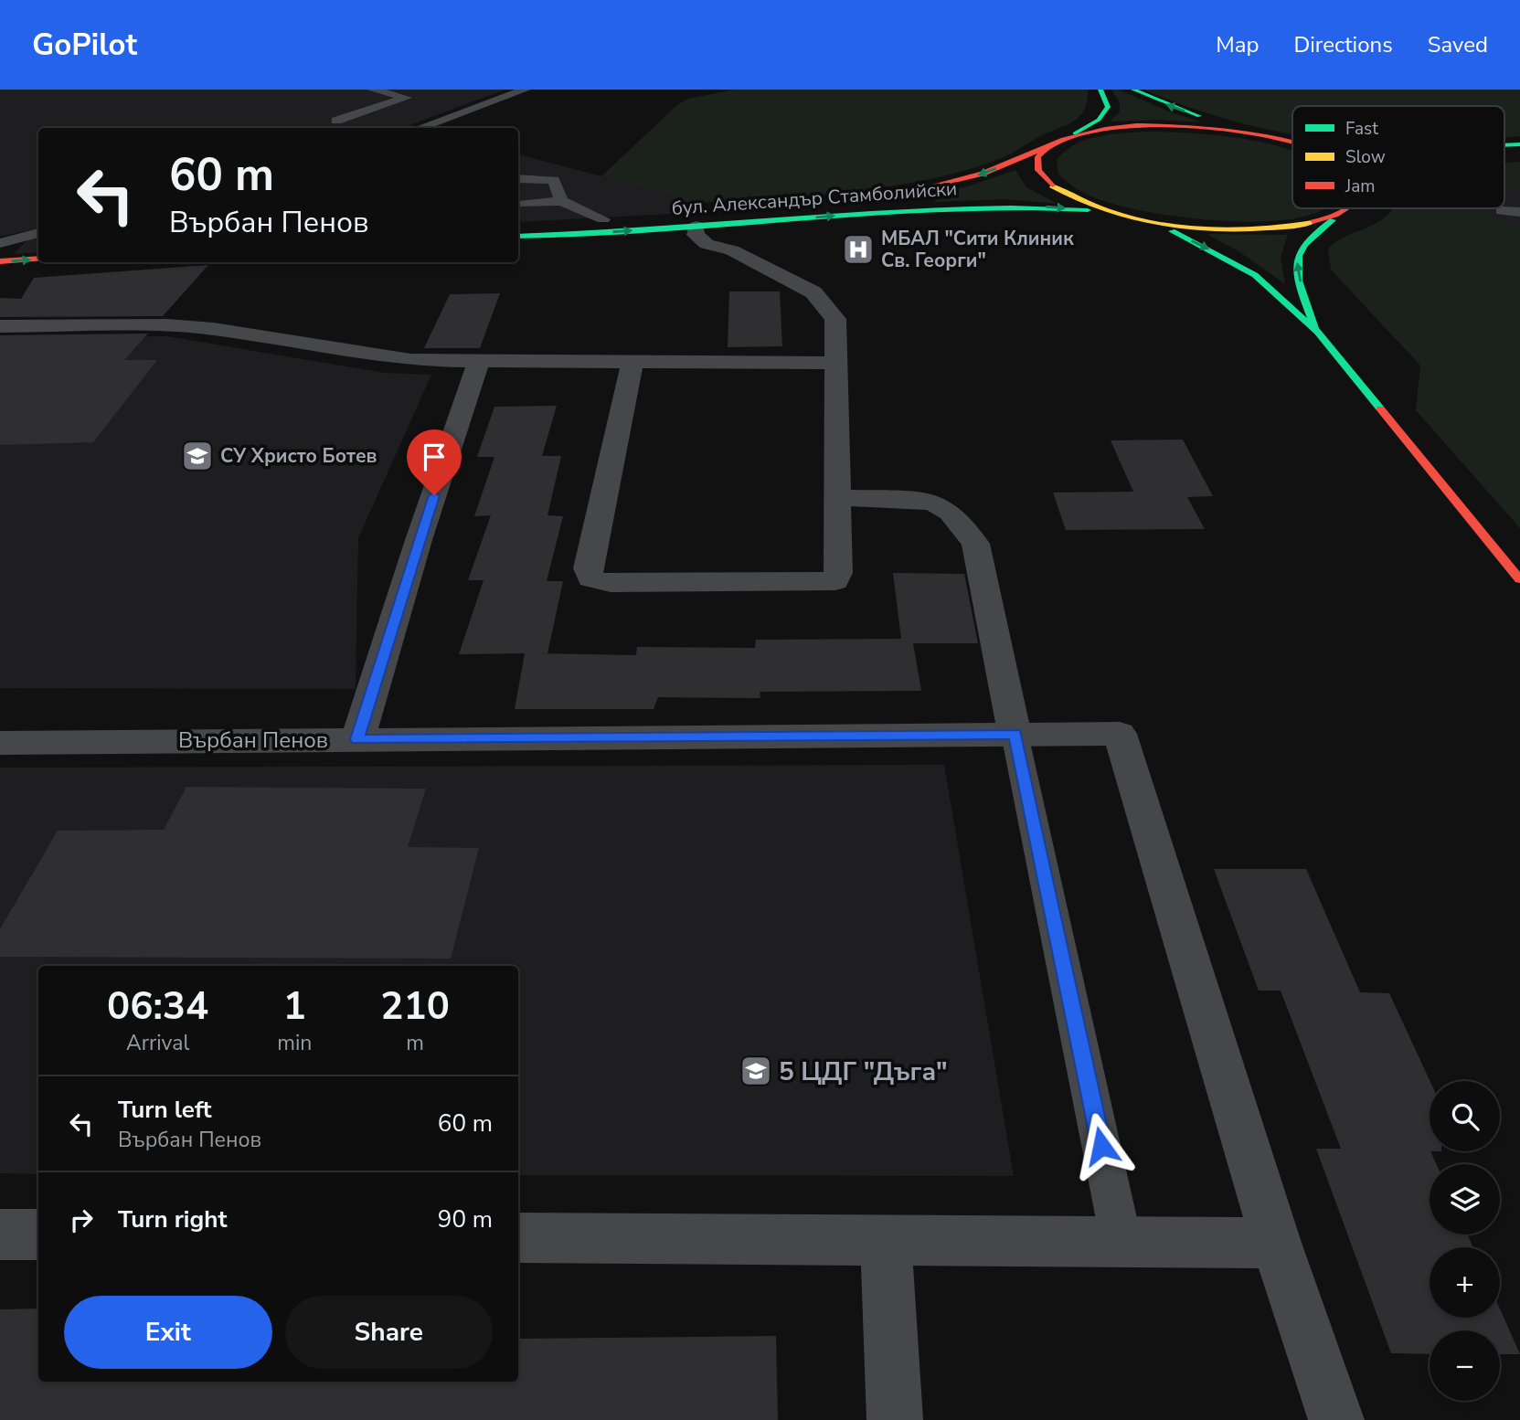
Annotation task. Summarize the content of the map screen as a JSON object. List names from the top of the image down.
{
  "streets": {
    "main road": ["бул. Александър Стамболийски"],
    "street": ["Върбан Пенов"]
  },
  "places": {
    "hospital": ["МБАЛ \"Сити Клиник Св. Георги\""],
    "school or university": ["СУ Христо Ботев", "5 ЦДГ \"Дъга\""]
  },
  "legend": ["Fast", "Slow", "Jam"],
  "page": {
    "header": "GoPilot",
    "nav": ["Map", "Directions", "Saved"],
    "turn": ["60 m", "Върбан Пенов"],
    "eta": [
      "06:34",
      "Arrival",
      "1",
      "min",
      "210",
      "m"
    ],
    "list": [
      {
        "name": "Turn left",
        "note": "Върбан Пенов",
        "value": "60 m"
      },
      {
        "name": "Turn right",
        "value": "90 m"
      }
    ],
    "map_buttons": ["+", "−"],
    "buttons": ["Exit", "Share"]
  }
}
